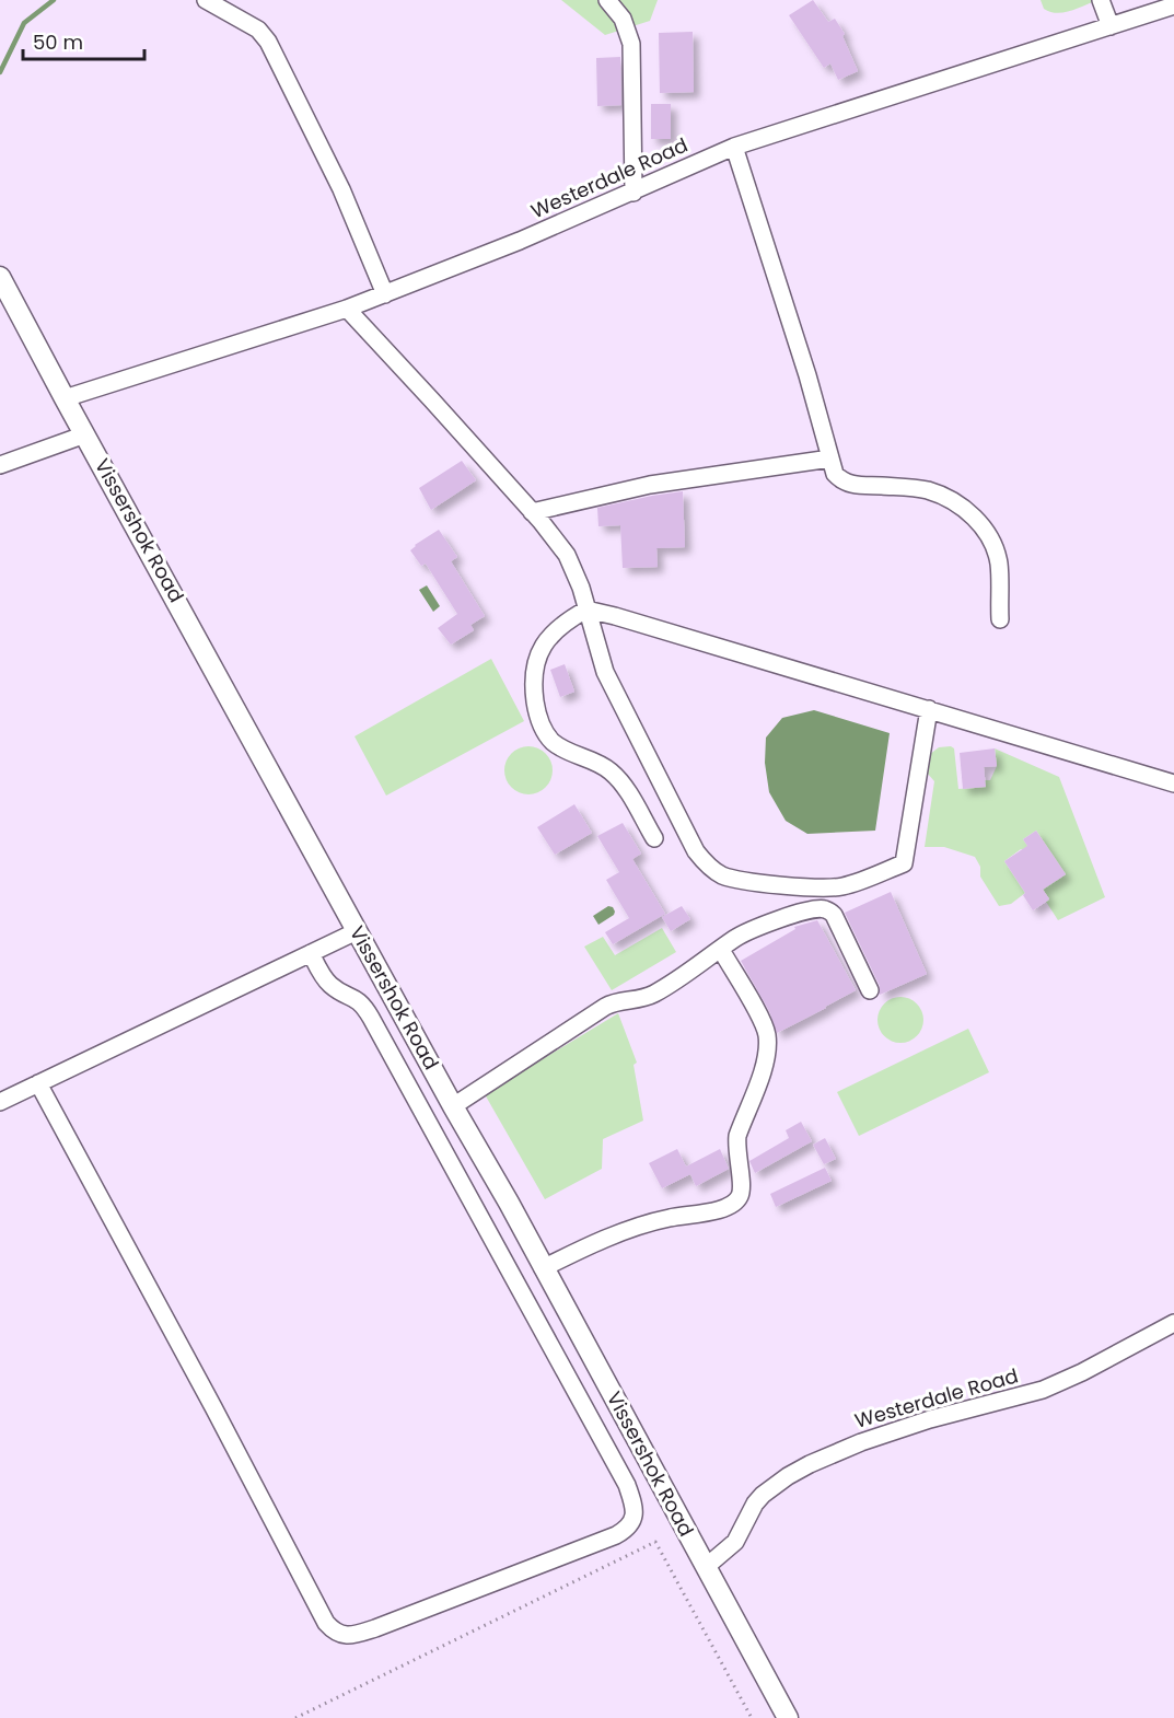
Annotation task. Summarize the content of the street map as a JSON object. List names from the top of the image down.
{
  "streets": {
    "main road": ["Vissershok Road"],
    "street": ["Westerdale Road"]
  },
  "crossings": [
    ["Westerdale Road", "Vissershok Road"]
  ],
  "scale_bar": "50 m"
}
